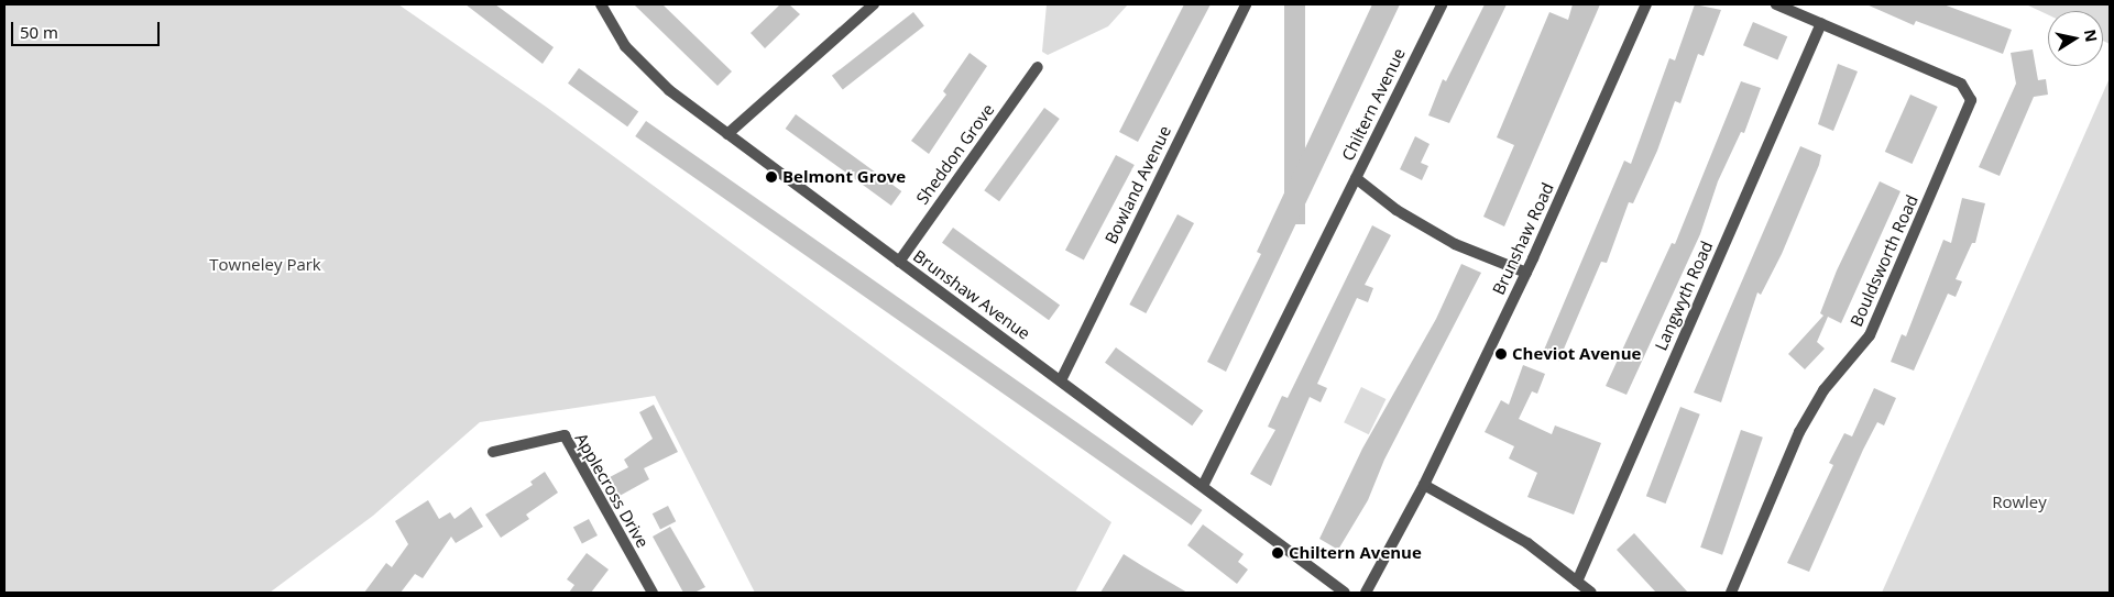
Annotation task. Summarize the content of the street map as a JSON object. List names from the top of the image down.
{
  "streets": {
    "street": [
      "Chiltern Avenue",
      "Sheddon Grove",
      "Bowland Avenue",
      "Brunshaw Road",
      "Bouldsworth Road",
      "Brunshaw Avenue",
      "Langwyth Road",
      "Applecross Drive"
    ]
  },
  "crossings": [
    ["Chiltern Avenue", "Brunshaw Avenue"],
    ["Sheddon Grove", "Brunshaw Avenue"],
    ["Bowland Avenue", "Brunshaw Avenue"],
    ["Bouldsworth Road", "Langwyth Road"]
  ],
  "parks": ["Towneley Park", "Rowley"],
  "places": ["Belmont Grove", "Cheviot Avenue", "Chiltern Avenue"],
  "scale_bar": "50 m",
  "north": "right"
}
